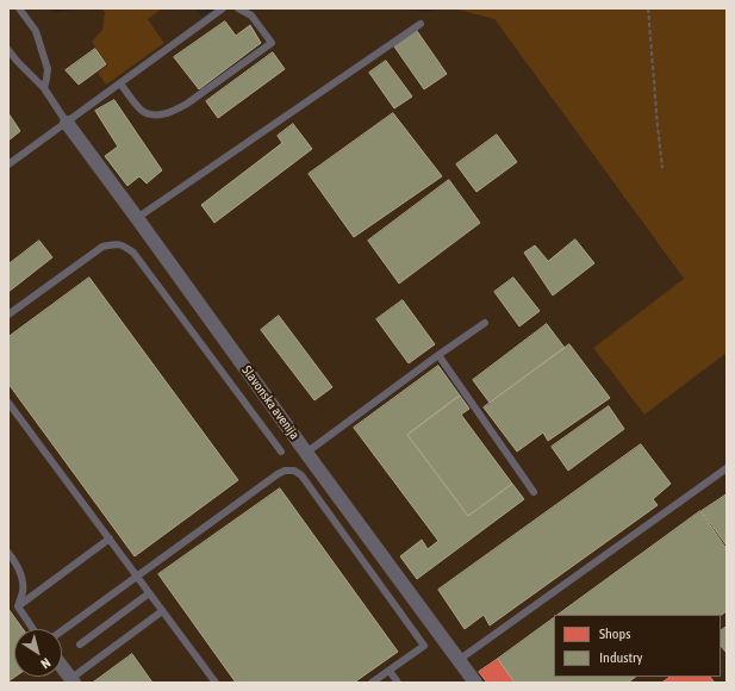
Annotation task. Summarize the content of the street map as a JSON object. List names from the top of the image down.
{
  "streets": {
    "street": ["Slavonska avenija"]
  },
  "legend": ["Shops", "Industry"],
  "north": "bottom right"
}
